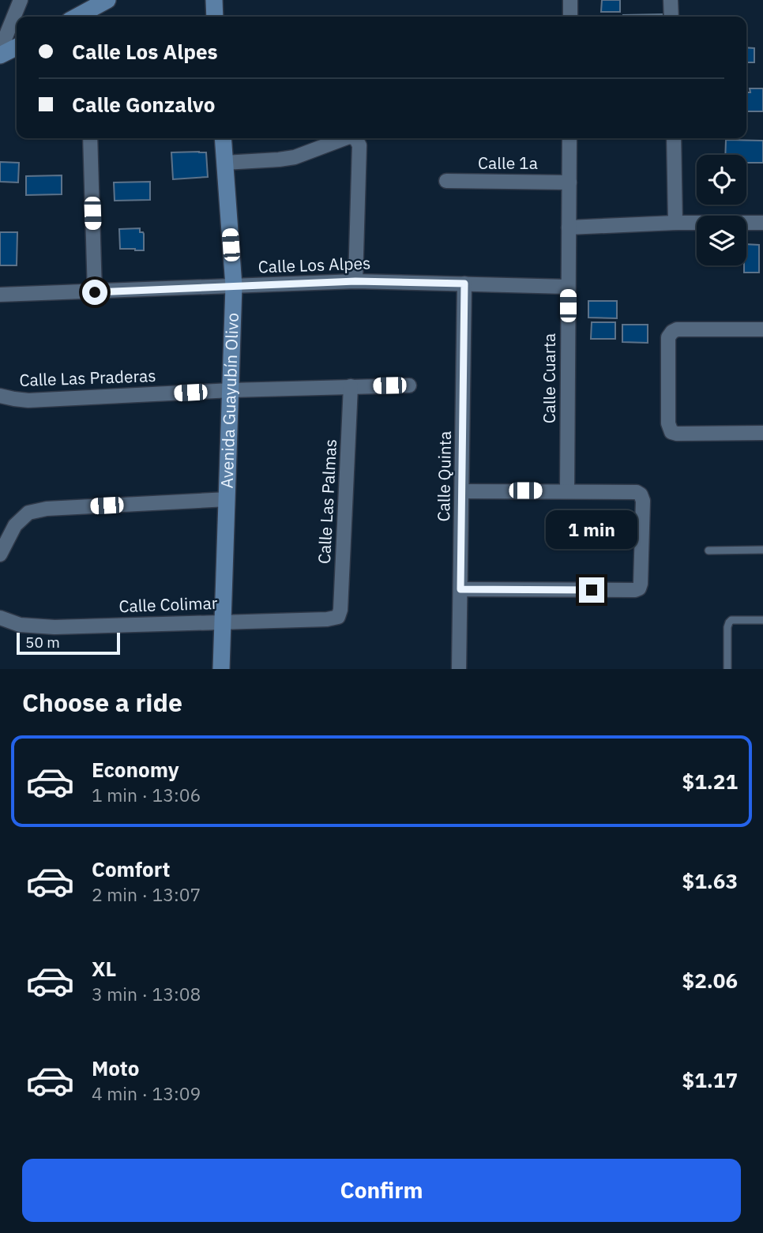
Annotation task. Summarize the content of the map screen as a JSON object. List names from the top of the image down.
{
  "streets": {
    "main road": ["Avenida Guayubín Olivo"],
    "street": [
      "Calle 1a",
      "Calle Los Alpes",
      "Calle Las Praderas",
      "Calle Cuarta",
      "Calle Quinta",
      "Calle Las Palmas",
      "Calle Colimar"
    ]
  },
  "crossings": [
    ["Calle 1a", "Calle Cuarta"],
    ["Calle Los Alpes", "Calle Cuarta"],
    ["Calle Los Alpes", "Avenida Guayubín Olivo"],
    ["Calle Los Alpes", "Calle Quinta"],
    ["Calle Las Praderas", "Avenida Guayubín Olivo"],
    ["Calle Las Praderas", "Calle Las Palmas"],
    ["Avenida Guayubín Olivo", "Calle Colimar"],
    ["Calle Las Palmas", "Calle Colimar"]
  ],
  "scale_bar": "50 m",
  "page": {
    "banner": ["Calle Los Alpes", "Calle Gonzalvo"],
    "bubble": "1 min",
    "scale": "50 m",
    "heading": "Choose a ride",
    "list": [
      {
        "name": "Economy",
        "note": "1 min · 13:06",
        "value": "$1.21"
      },
      {
        "name": "Comfort",
        "note": "2 min · 13:07",
        "value": "$1.63"
      },
      {
        "name": "XL",
        "note": "3 min · 13:08",
        "value": "$2.06"
      },
      {
        "name": "Moto",
        "note": "4 min · 13:09",
        "value": "$1.17"
      }
    ],
    "buttons": "Confirm"
  }
}
